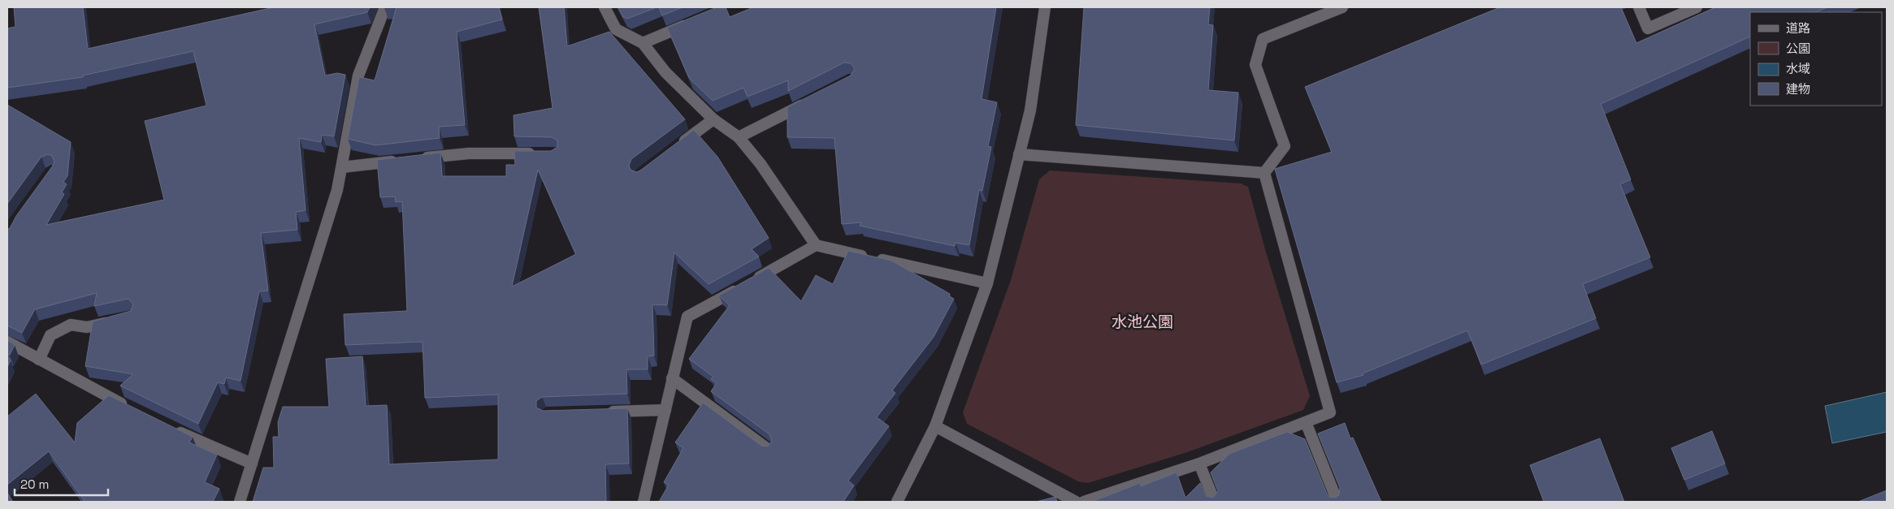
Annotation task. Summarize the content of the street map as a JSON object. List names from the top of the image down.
{
  "parks": ["水池公園"],
  "legend": [
    "道路",
    "公園",
    "水域",
    "建物"
  ],
  "scale_bar": "20 m"
}
